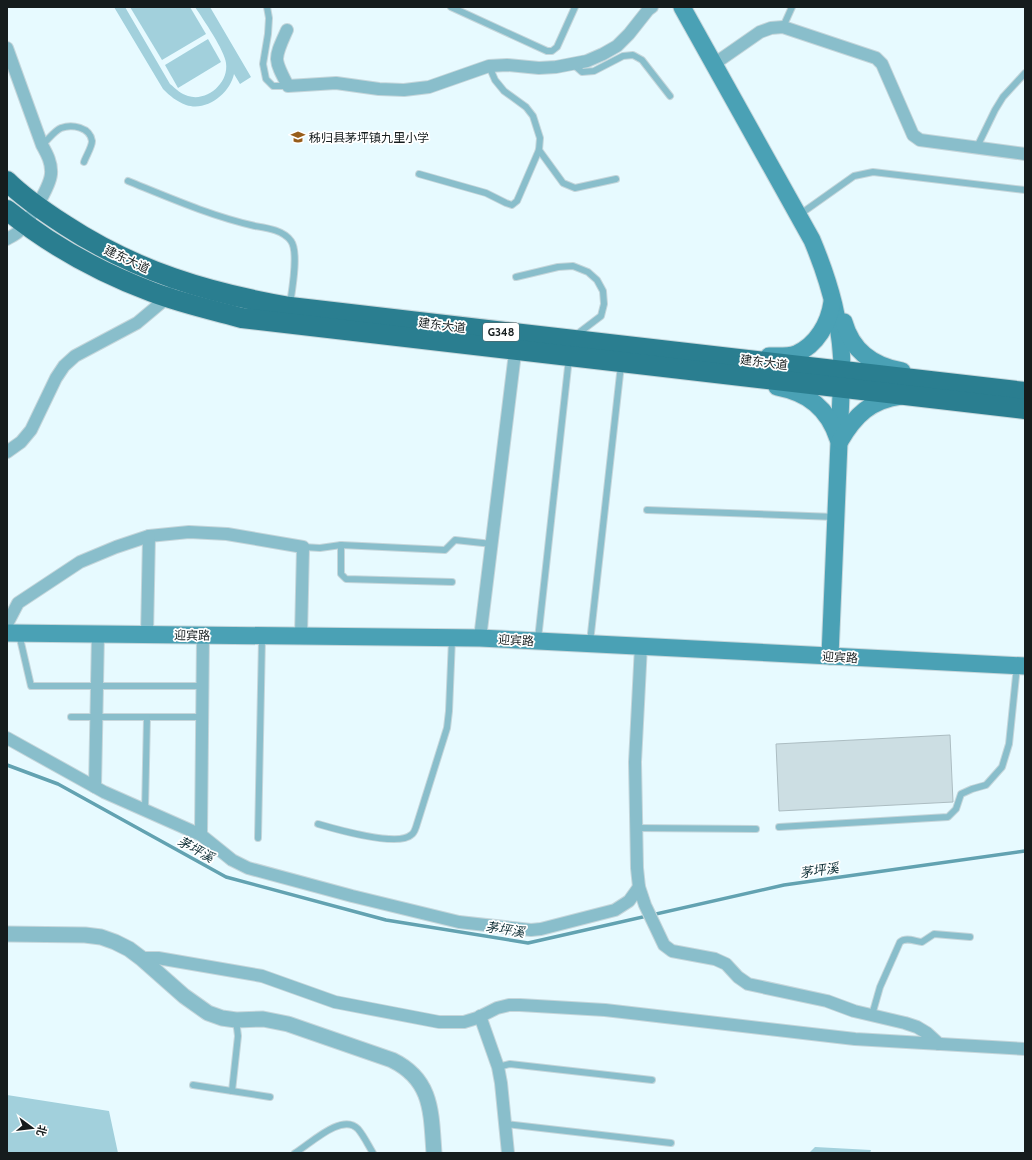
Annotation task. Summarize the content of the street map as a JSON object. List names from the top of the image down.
{
  "streets": {
    "highway": ["建东大道", "G348"],
    "main road": ["迎宾路"]
  },
  "water": ["茅坪溪"],
  "places": {
    "school or university": ["秭归县茅坪镇九里小学"]
  },
  "north": "right"
}
